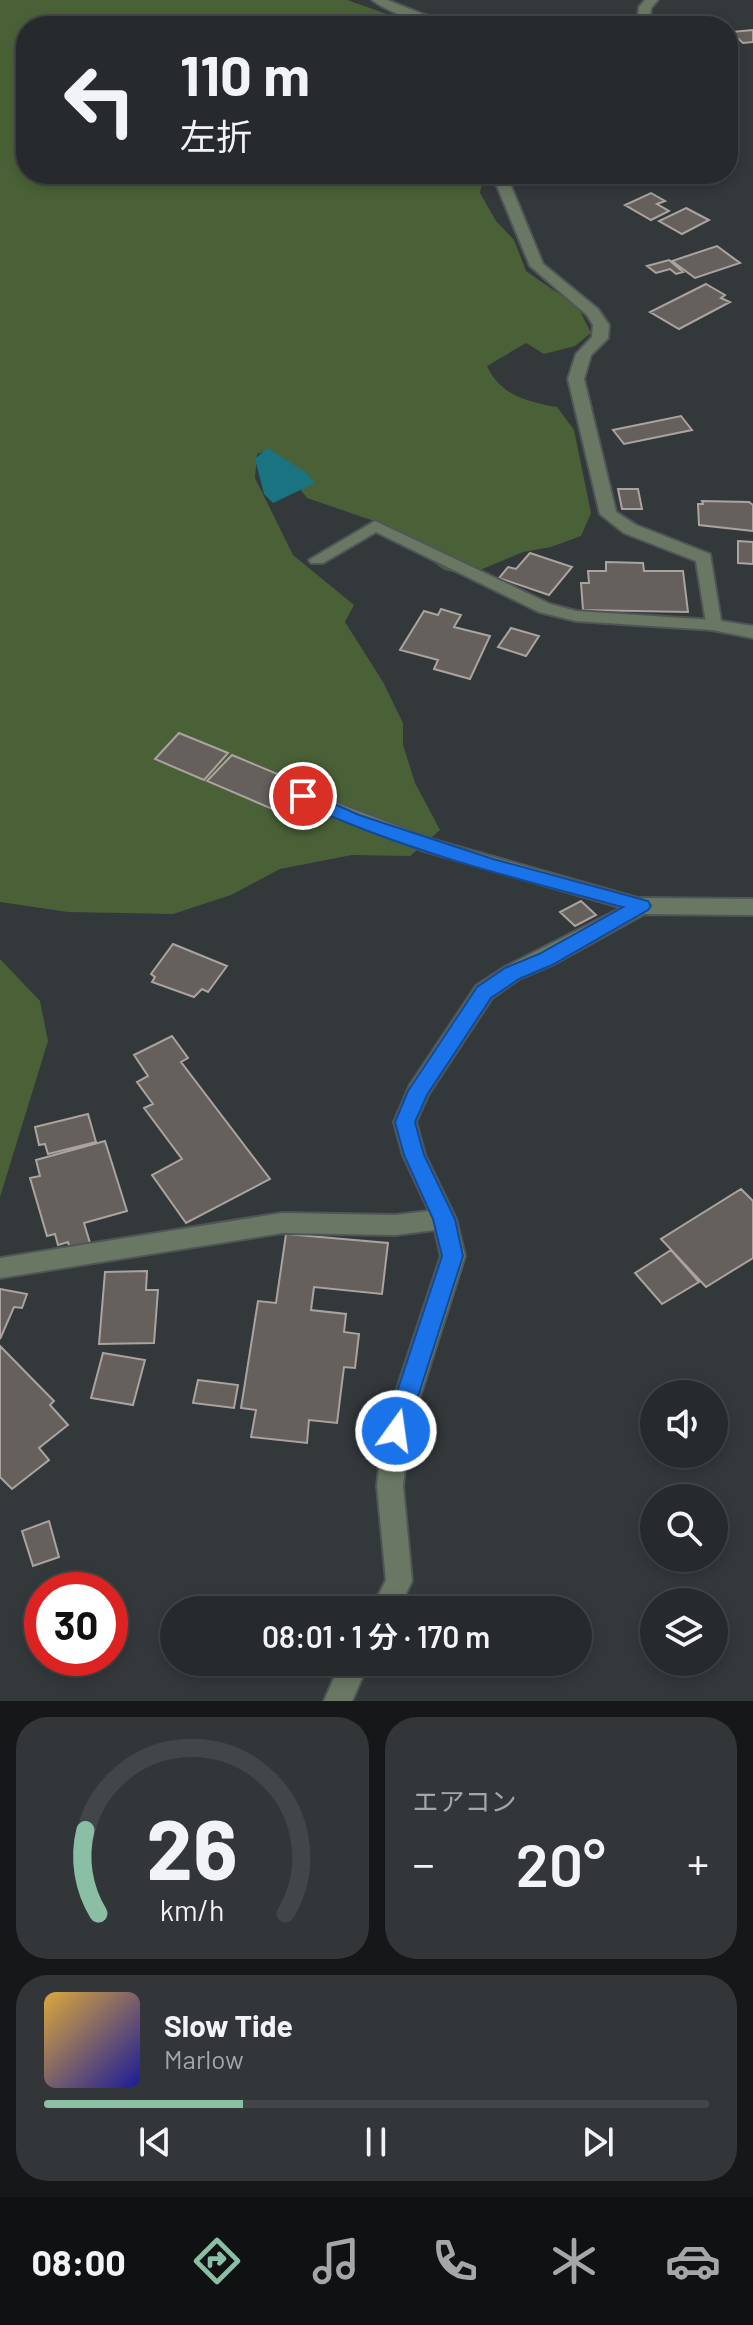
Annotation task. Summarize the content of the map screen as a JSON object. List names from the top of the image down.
{
  "page": {
    "turn": ["110 m", "左折"],
    "limit": "30",
    "trip": "08:01 · 1 分 · 170 m",
    "tile": "エアコン",
    "heat": ["−", "20°", "+"],
    "song": ["Slow Tide", "Marlow"],
    "tabs": "08:00",
    "gauge": ["26", "km/h"]
  }
}
